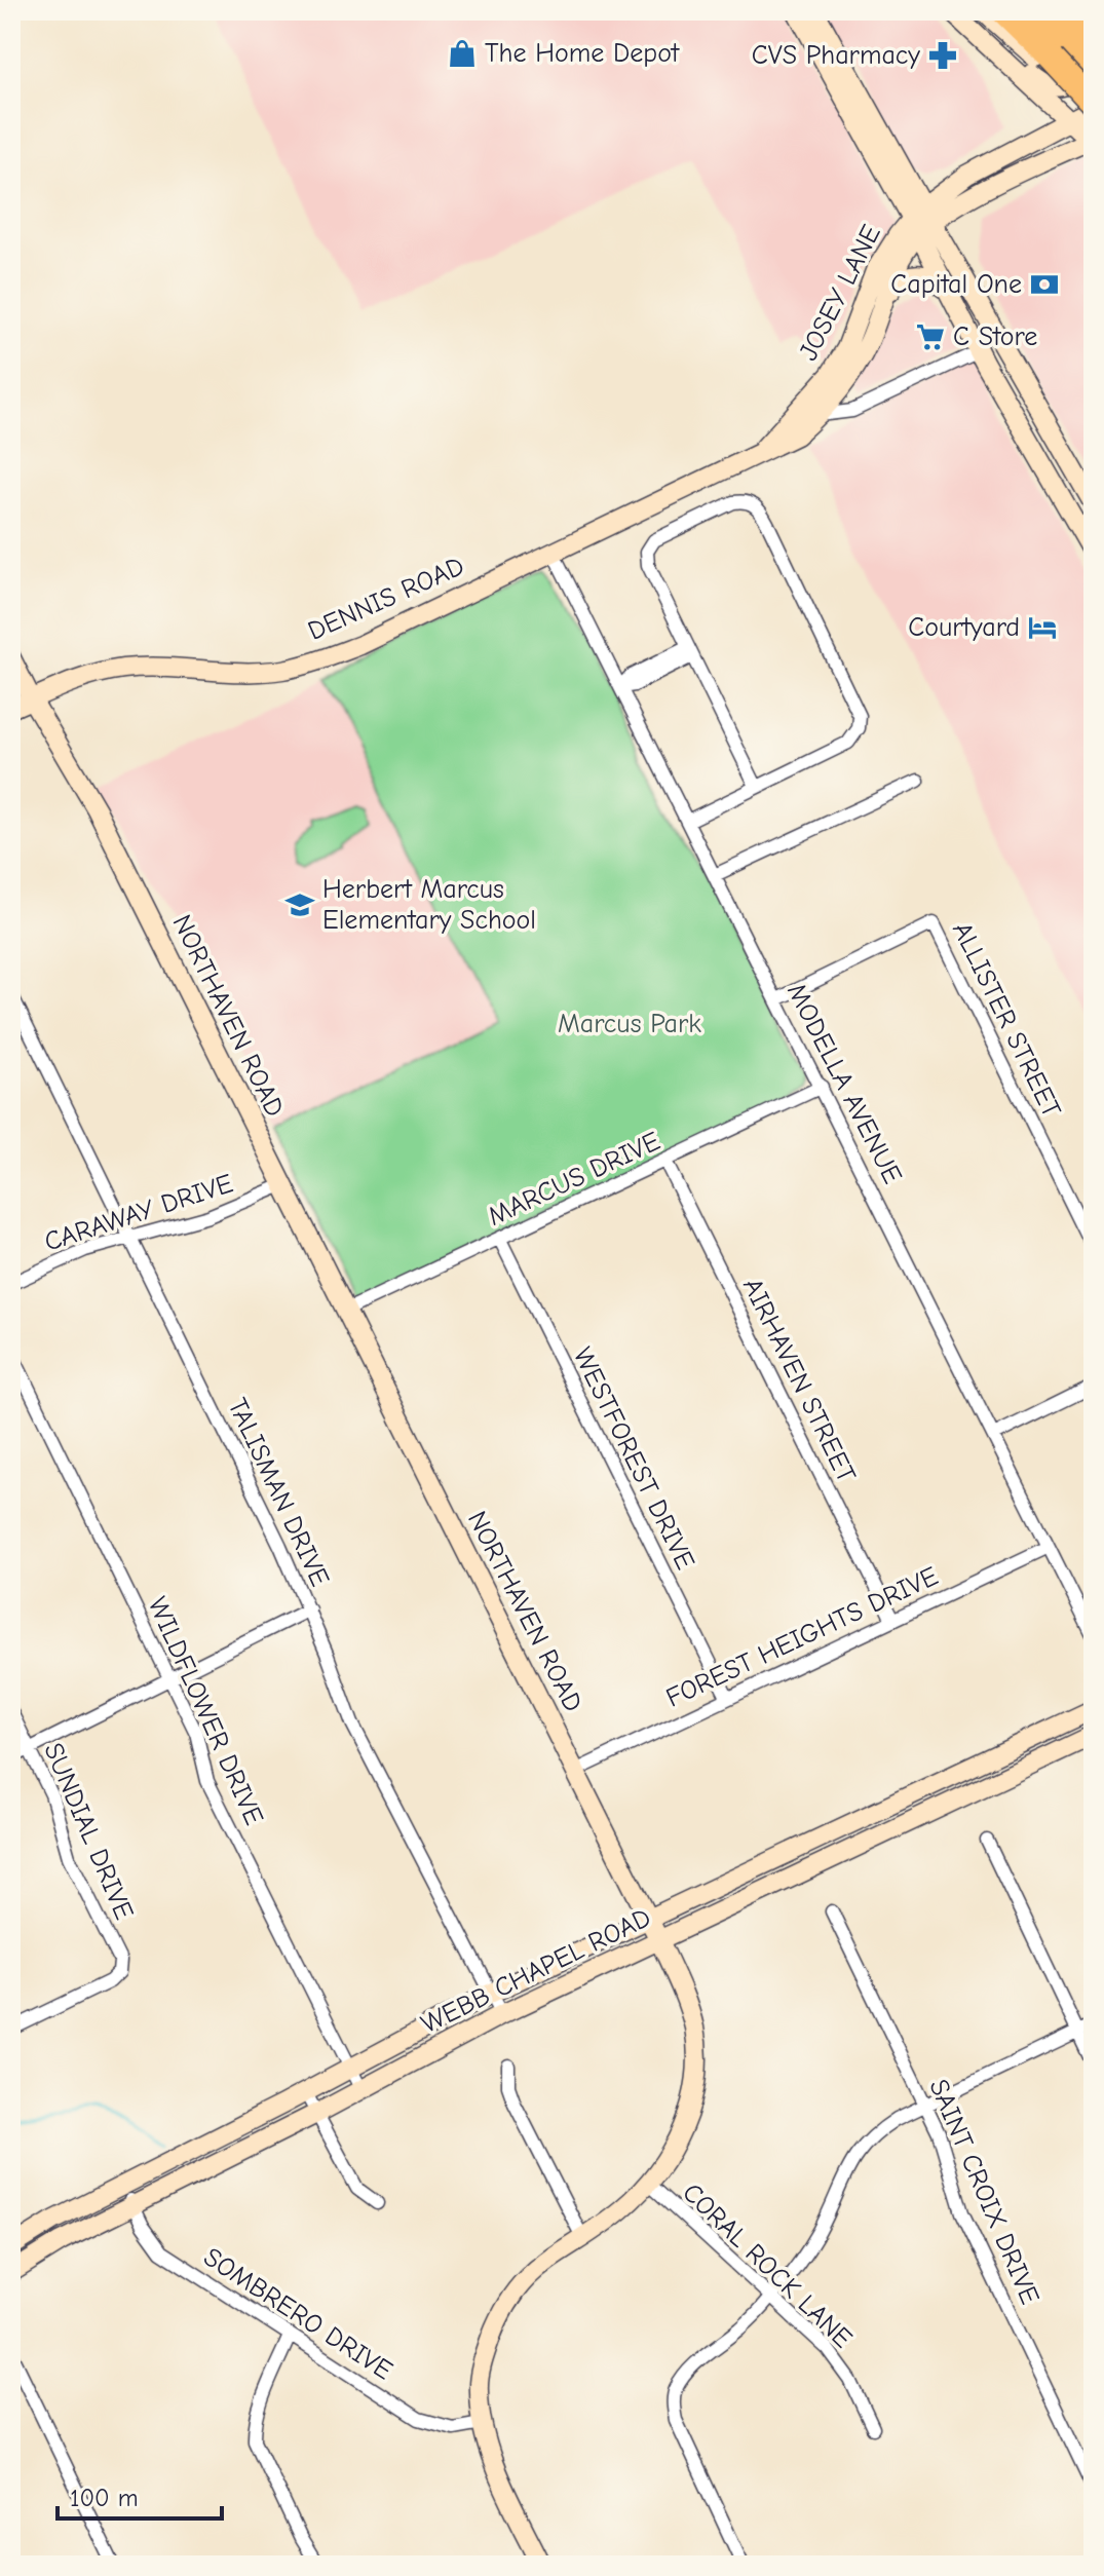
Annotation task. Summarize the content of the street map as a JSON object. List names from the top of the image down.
{
  "streets": {
    "main road": [
      "JOSEY LANE",
      "DENNIS ROAD",
      "NORTHAVEN ROAD",
      "WEBB CHAPEL ROAD"
    ],
    "street": [
      "ALLISTER STREET",
      "MODELLA AVENUE",
      "MARCUS DRIVE",
      "CARAWAY DRIVE",
      "AIRHAVEN STREET",
      "WESTFOREST DRIVE",
      "TALISMAN DRIVE",
      "FOREST HEIGHTS DRIVE",
      "WILDFLOWER DRIVE",
      "SUNDIAL DRIVE",
      "SAINT CROIX DRIVE",
      "CORAL ROCK LANE",
      "SOMBRERO DRIVE"
    ]
  },
  "crossings": [
    ["JOSEY LANE", "DENNIS ROAD"],
    ["DENNIS ROAD", "NORTHAVEN ROAD"],
    ["DENNIS ROAD", "MODELLA AVENUE"],
    ["NORTHAVEN ROAD", "MARCUS DRIVE"],
    ["NORTHAVEN ROAD", "CARAWAY DRIVE"],
    ["NORTHAVEN ROAD", "FOREST HEIGHTS DRIVE"],
    ["NORTHAVEN ROAD", "WEBB CHAPEL ROAD"],
    ["NORTHAVEN ROAD", "CORAL ROCK LANE"],
    ["NORTHAVEN ROAD", "SOMBRERO DRIVE"],
    ["ALLISTER STREET", "MODELLA AVENUE"],
    ["MODELLA AVENUE", "MARCUS DRIVE"],
    ["MODELLA AVENUE", "FOREST HEIGHTS DRIVE"],
    ["MARCUS DRIVE", "AIRHAVEN STREET"],
    ["MARCUS DRIVE", "WESTFOREST DRIVE"],
    ["CARAWAY DRIVE", "TALISMAN DRIVE"],
    ["AIRHAVEN STREET", "FOREST HEIGHTS DRIVE"],
    ["WESTFOREST DRIVE", "FOREST HEIGHTS DRIVE"],
    ["TALISMAN DRIVE", "WEBB CHAPEL ROAD"],
    ["WILDFLOWER DRIVE", "WEBB CHAPEL ROAD"],
    ["WEBB CHAPEL ROAD", "SOMBRERO DRIVE"]
  ],
  "parks": ["Marcus Park"],
  "places": {
    "shop": ["The Home Depot"],
    "pharmacy": ["CVS Pharmacy"],
    "bank": ["Capital One"],
    "supermarket": ["C Store"],
    "hotel": ["Courtyard"],
    "school or university": ["Herbert Marcus Elementary School"]
  },
  "scale_bar": "100 m"
}
